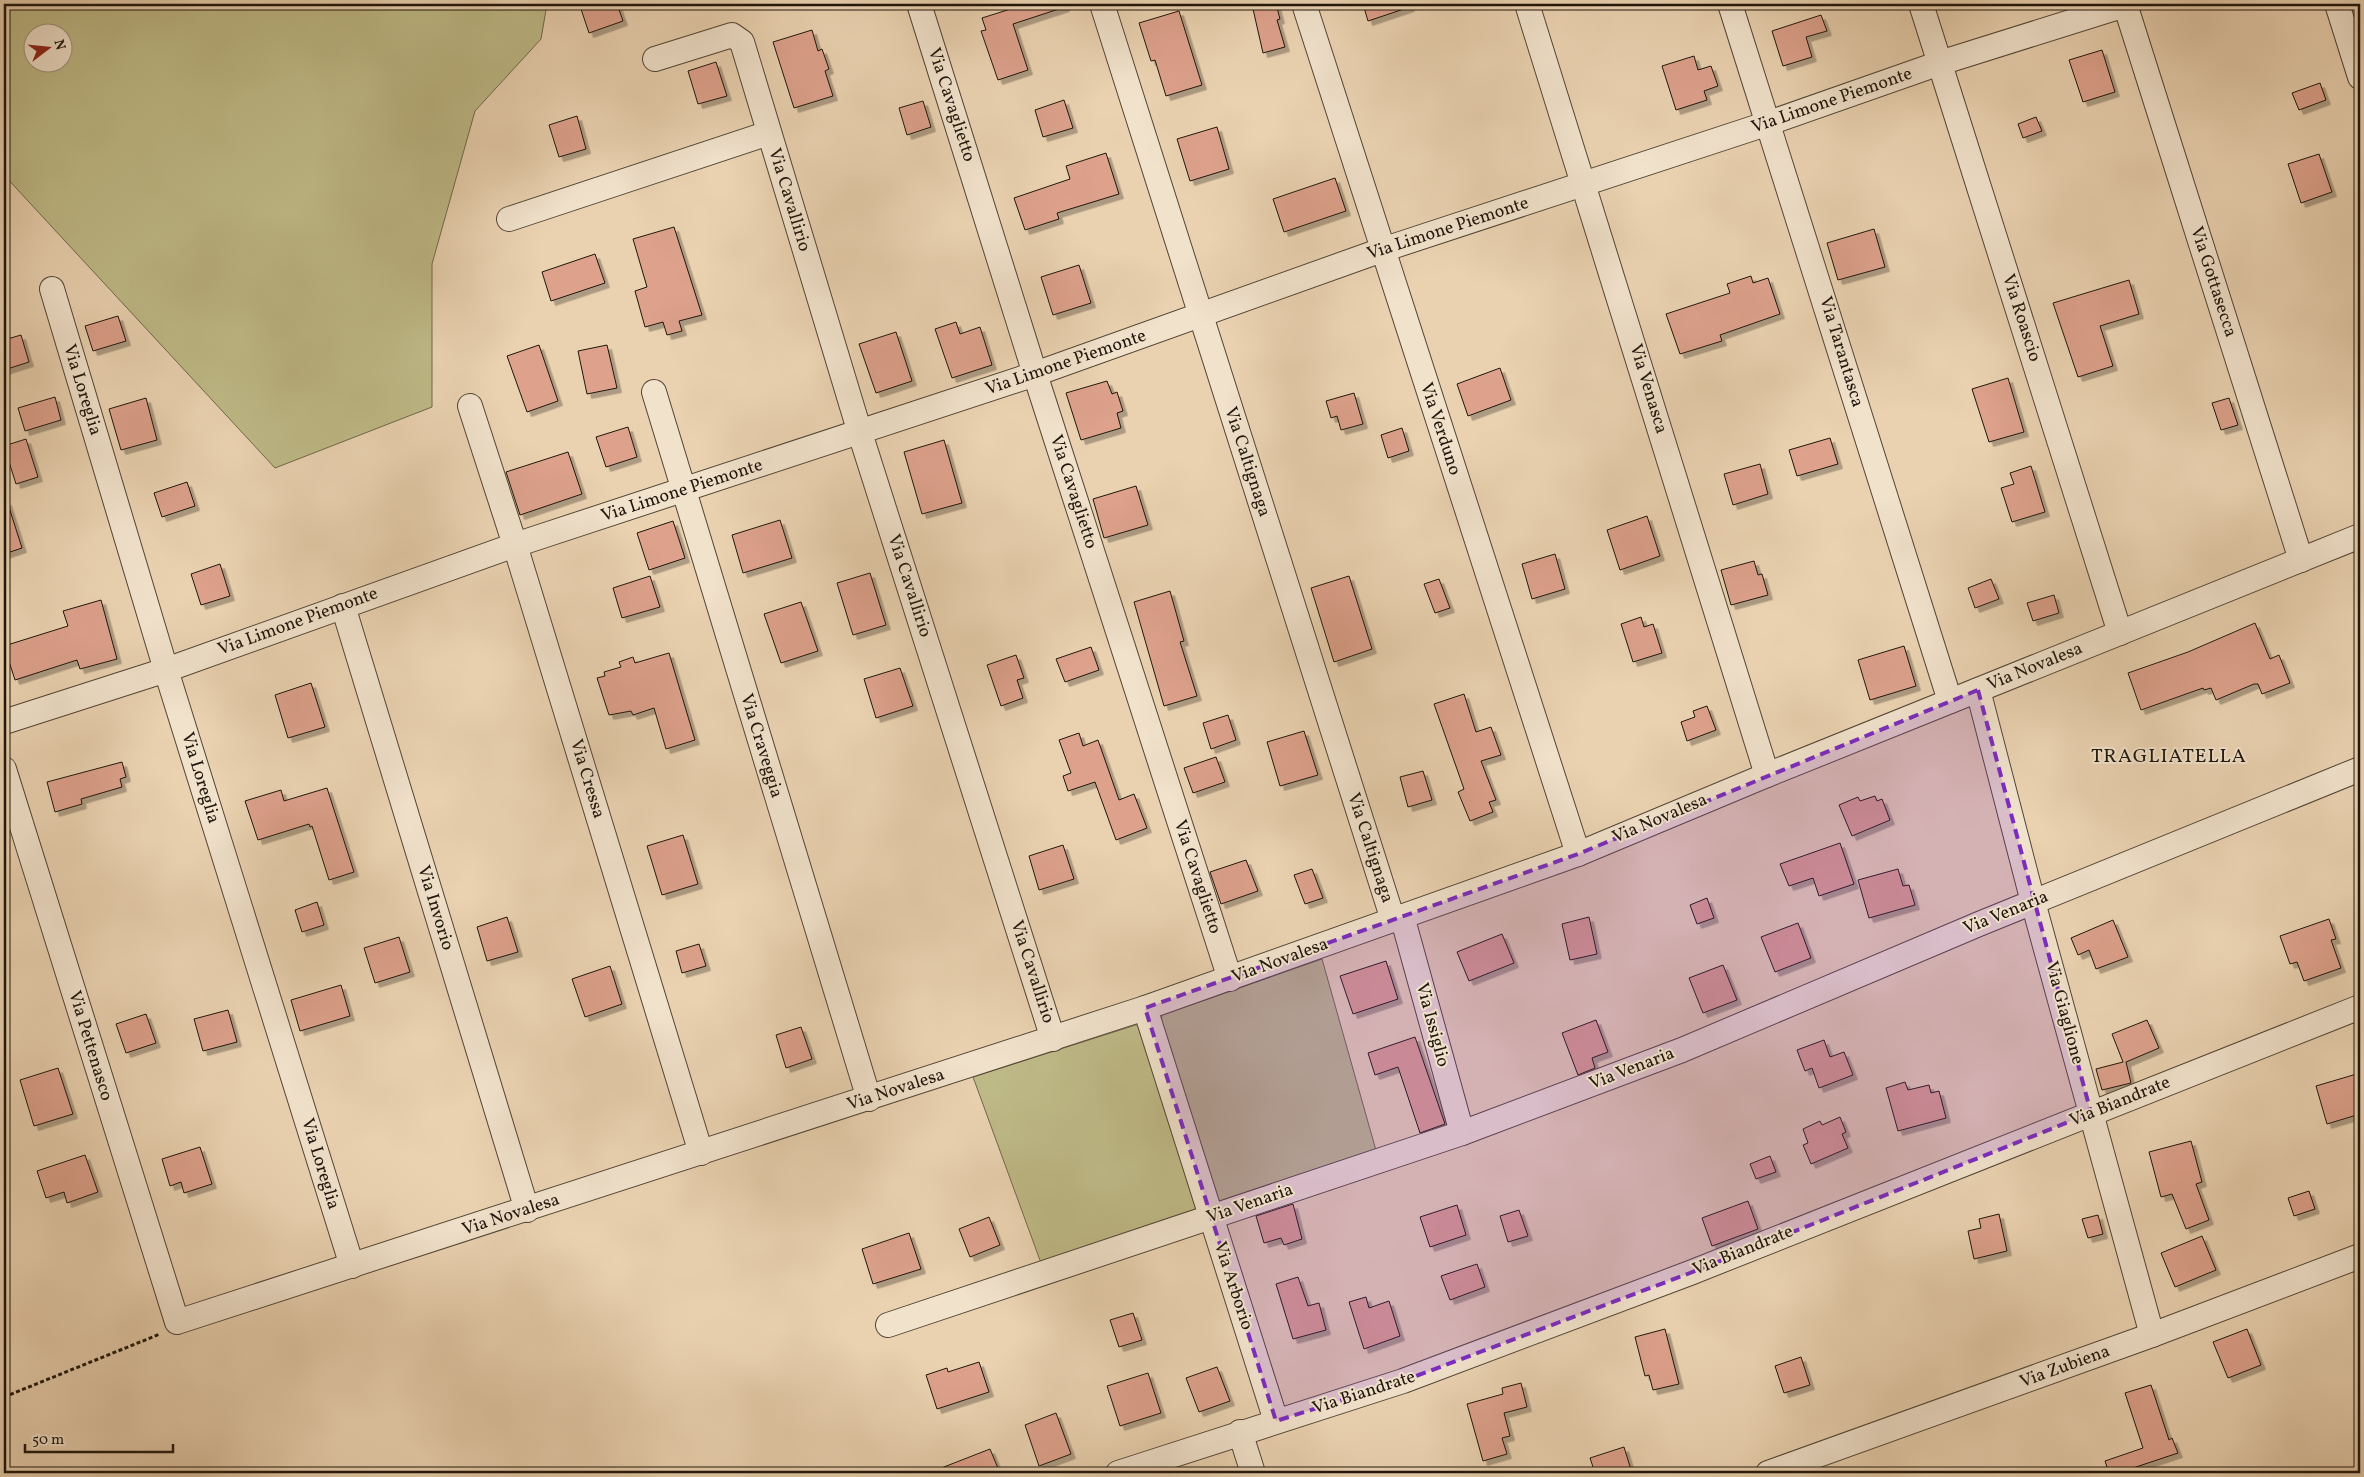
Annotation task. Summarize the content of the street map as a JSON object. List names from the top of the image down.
{
  "streets": {
    "street": [
      "Via Limone Piemonte",
      "Via Cavaglietto",
      "Via Cavallirio",
      "Via Gottasecca",
      "Via Roascio",
      "Via Tarantasca",
      "Via Venasca",
      "Via Loreglia",
      "Via Verduno",
      "Via Caltignaga",
      "Via Novalesa",
      "Via Craveggia",
      "Via Cressa",
      "Via Invorio",
      "Via Venaria",
      "Via Giaglione",
      "Via Issiglio",
      "Via Pettenasco",
      "Via Biandrate",
      "Via Arborio",
      "Via Zubiena"
    ]
  },
  "crossings": [
    ["Via Limone Piemonte", "Via Cavaglietto"],
    ["Via Limone Piemonte", "Via Cavallirio"],
    ["Via Limone Piemonte", "Via Gottasecca"],
    ["Via Limone Piemonte", "Via Roascio"],
    ["Via Limone Piemonte", "Via Tarantasca"],
    ["Via Limone Piemonte", "Via Venasca"],
    ["Via Limone Piemonte", "Via Loreglia"],
    ["Via Limone Piemonte", "Via Verduno"],
    ["Via Limone Piemonte", "Via Caltignaga"],
    ["Via Limone Piemonte", "Via Craveggia"],
    ["Via Limone Piemonte", "Via Cressa"],
    ["Via Limone Piemonte", "Via Invorio"],
    ["Via Cavaglietto", "Via Novalesa"],
    ["Via Cavallirio", "Via Novalesa"],
    ["Via Gottasecca", "Via Novalesa"],
    ["Via Roascio", "Via Novalesa"],
    ["Via Tarantasca", "Via Novalesa"],
    ["Via Venasca", "Via Novalesa"],
    ["Via Loreglia", "Via Novalesa"],
    ["Via Verduno", "Via Novalesa"],
    ["Via Caltignaga", "Via Novalesa"],
    ["Via Caltignaga", "Via Issiglio"],
    ["Via Novalesa", "Via Craveggia"],
    ["Via Novalesa", "Via Cressa"],
    ["Via Novalesa", "Via Invorio"],
    ["Via Novalesa", "Via Giaglione"],
    ["Via Novalesa", "Via Issiglio"],
    ["Via Novalesa", "Via Pettenasco"],
    ["Via Novalesa", "Via Arborio"],
    ["Via Venaria", "Via Giaglione"],
    ["Via Venaria", "Via Issiglio"],
    ["Via Venaria", "Via Arborio"],
    ["Via Giaglione", "Via Biandrate"],
    ["Via Giaglione", "Via Zubiena"],
    ["Via Biandrate", "Via Arborio"]
  ],
  "districts": ["TRAGLIATELLA"],
  "scale_bar": "50 m",
  "north": "right"
}
